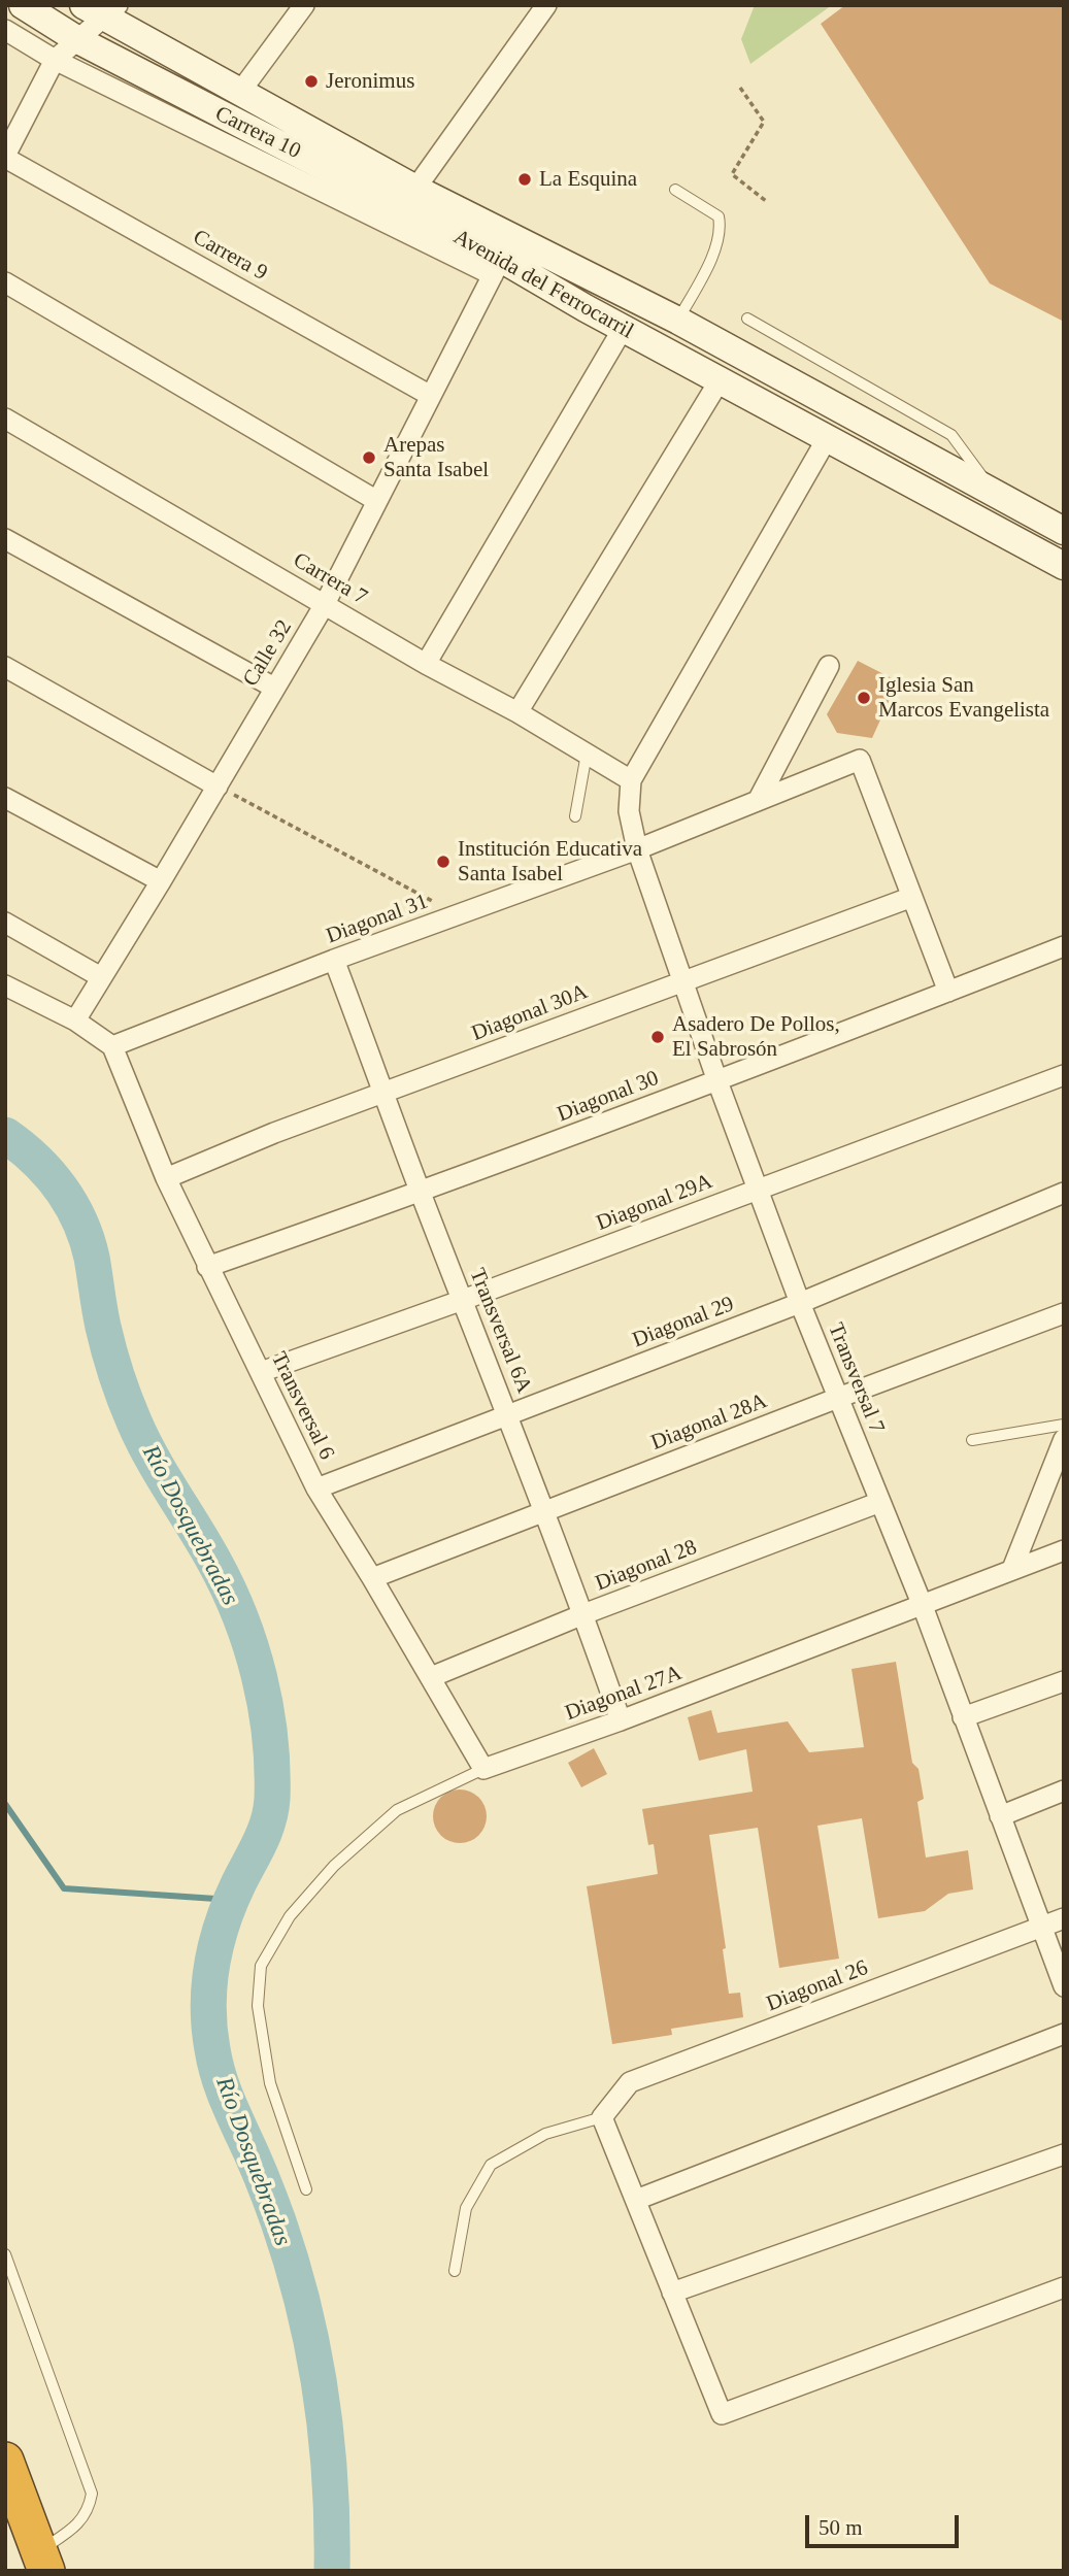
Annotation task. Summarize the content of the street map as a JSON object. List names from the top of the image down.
{
  "streets": {
    "main road": ["Avenida del Ferrocarril"],
    "street": [
      "Carrera 10",
      "Carrera 9",
      "Carrera 7",
      "Calle 32",
      "Diagonal 31",
      "Diagonal 30A",
      "Diagonal 30",
      "Diagonal 29A",
      "Diagonal 29",
      "Transversal 6A",
      "Transversal 7",
      "Transversal 6",
      "Diagonal 28A",
      "Diagonal 28",
      "Diagonal 27A",
      "Diagonal 26"
    ]
  },
  "crossings": [
    ["Carrera 10", "Avenida del Ferrocarril"],
    ["Carrera 10", "Calle 32"],
    ["Carrera 9", "Calle 32"],
    ["Avenida del Ferrocarril", "Calle 32"],
    ["Carrera 7", "Calle 32"],
    ["Carrera 7", "Transversal 7"],
    ["Diagonal 31", "Diagonal 30A"],
    ["Diagonal 31", "Transversal 6A"],
    ["Diagonal 31", "Transversal 7"],
    ["Diagonal 31", "Transversal 6"],
    ["Diagonal 30A", "Transversal 6A"],
    ["Diagonal 30A", "Transversal 7"],
    ["Diagonal 30A", "Transversal 6"],
    ["Diagonal 30", "Transversal 6A"],
    ["Diagonal 30", "Transversal 7"],
    ["Diagonal 30", "Transversal 6"],
    ["Diagonal 29A", "Transversal 6A"],
    ["Diagonal 29A", "Transversal 7"],
    ["Diagonal 29A", "Transversal 6"],
    ["Diagonal 29", "Transversal 6A"],
    ["Diagonal 29", "Transversal 7"],
    ["Diagonal 29", "Transversal 6"],
    ["Transversal 6A", "Diagonal 28A"],
    ["Transversal 6A", "Diagonal 28"],
    ["Transversal 6A", "Diagonal 27A"],
    ["Transversal 7", "Diagonal 28A"],
    ["Transversal 7", "Diagonal 28"],
    ["Transversal 7", "Diagonal 27A"],
    ["Transversal 7", "Diagonal 26"],
    ["Transversal 6", "Diagonal 28A"],
    ["Transversal 6", "Diagonal 28"],
    ["Transversal 6", "Diagonal 27A"]
  ],
  "water": ["Río Dosquebradas"],
  "places": [
    "Jeronimus",
    "La Esquina",
    "Arepas Santa Isabel",
    "Iglesia San Marcos Evangelista",
    "Institución Educativa Santa Isabel",
    "Asadero De Pollos, El Sabrosón"
  ],
  "scale_bar": "50 m"
}
